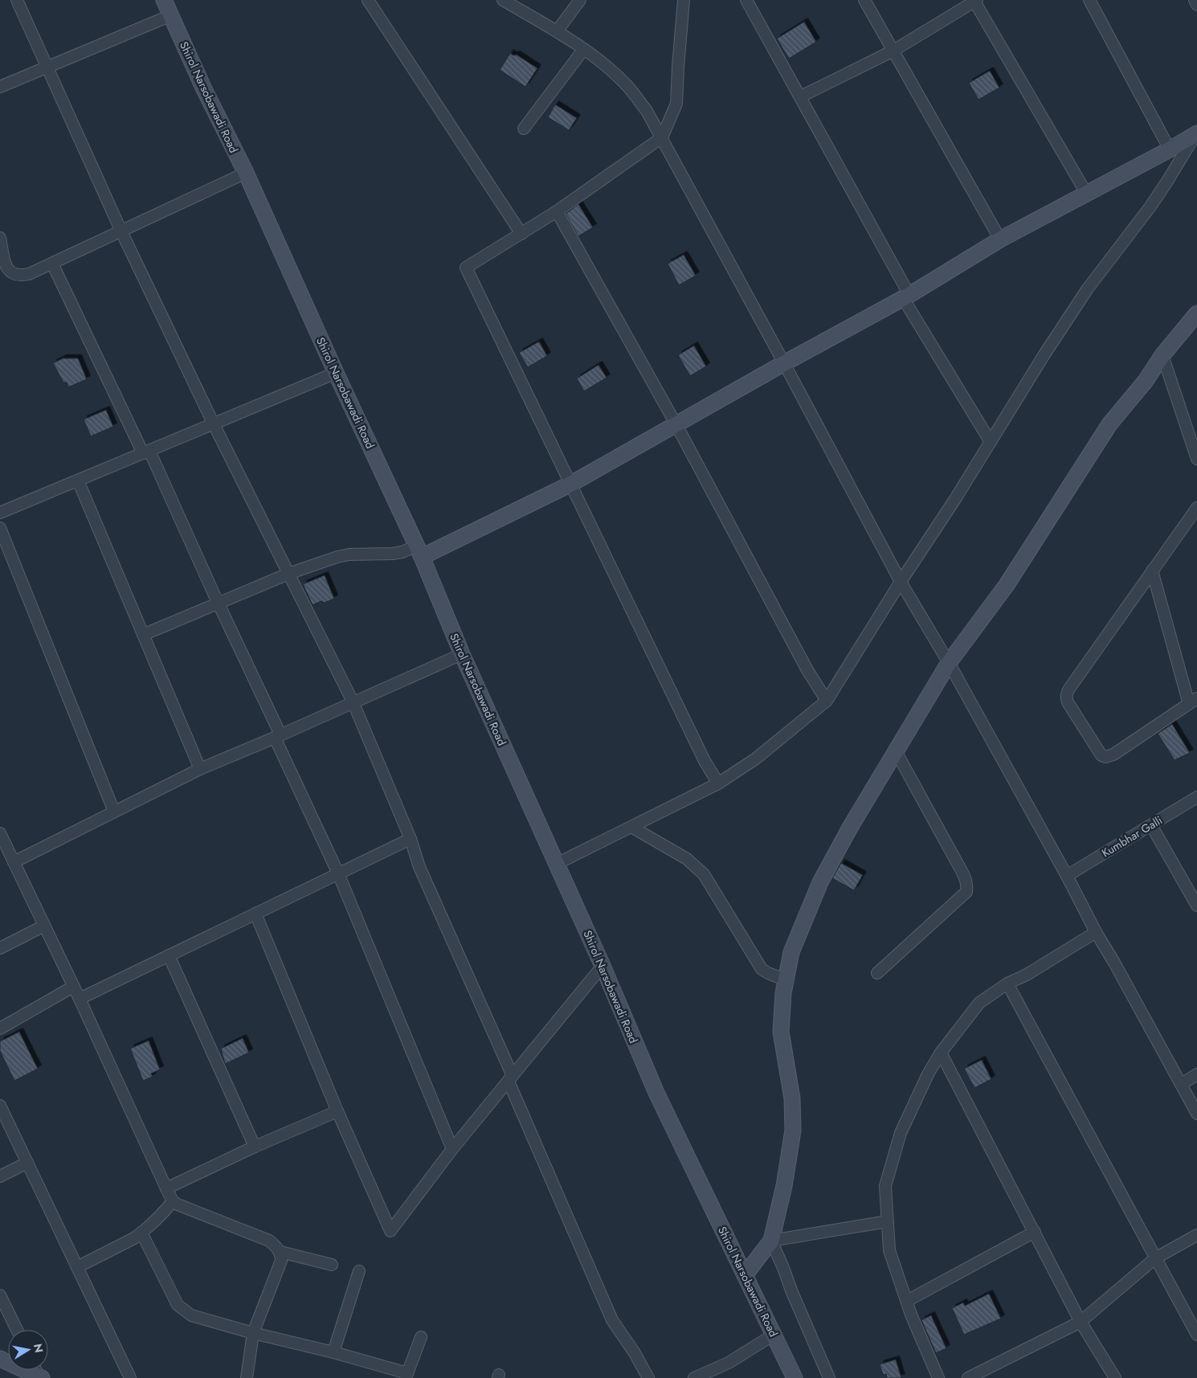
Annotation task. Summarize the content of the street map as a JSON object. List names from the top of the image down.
{
  "streets": {
    "street": ["Shirol Narsobawadi Road", "Kumbhar Galli"]
  },
  "north": "right"
}
